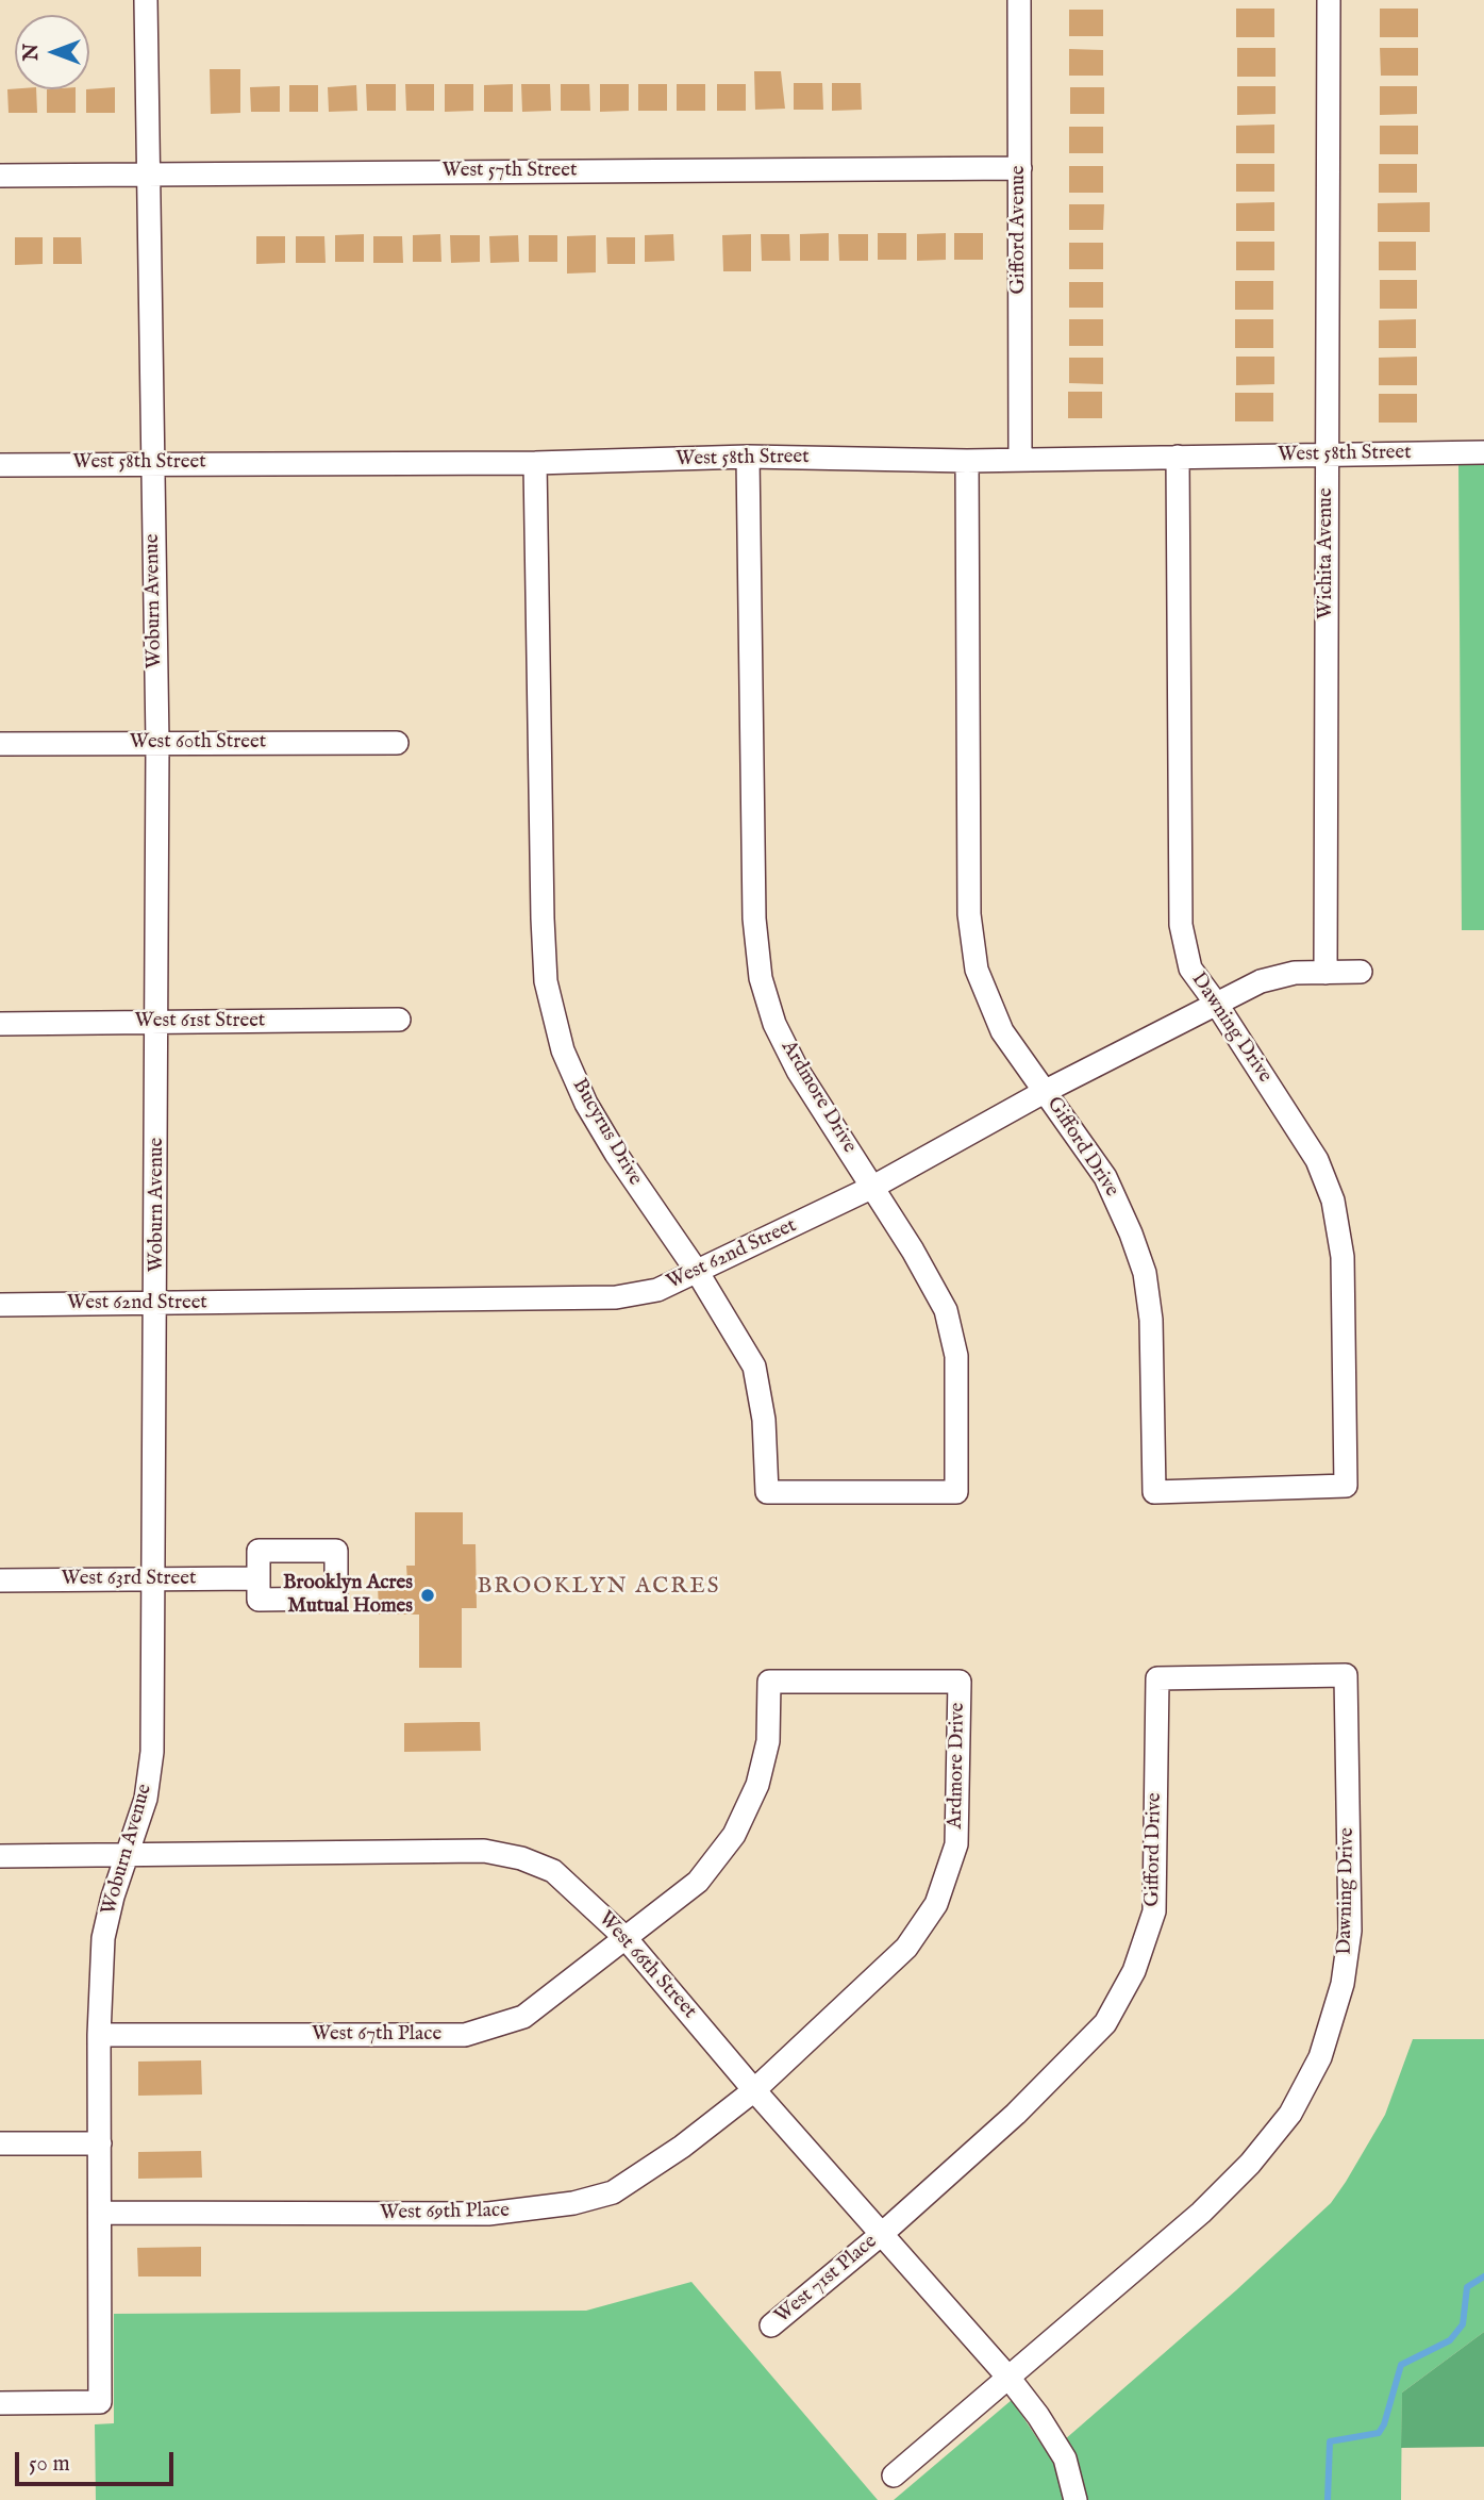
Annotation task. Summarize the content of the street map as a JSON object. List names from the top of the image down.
{
  "streets": {
    "street": [
      "West 57th Street",
      "Gifford Avenue",
      "West 58th Street",
      "Wichita Avenue",
      "Woburn Avenue",
      "West 60th Street",
      "West 61st Street",
      "Dawning Drive",
      "Ardmore Drive",
      "Bucyrus Drive",
      "Gifford Drive",
      "West 62nd Street",
      "West 63rd Street",
      "West 66th Street",
      "West 67th Place",
      "West 69th Place",
      "West 71st Place"
    ]
  },
  "crossings": [
    ["West 57th Street", "Gifford Avenue"],
    ["West 57th Street", "Woburn Avenue"],
    ["Gifford Avenue", "West 58th Street"],
    ["West 58th Street", "Wichita Avenue"],
    ["West 58th Street", "Woburn Avenue"],
    ["West 58th Street", "Dawning Drive"],
    ["West 58th Street", "Ardmore Drive"],
    ["West 58th Street", "Bucyrus Drive"],
    ["West 58th Street", "Gifford Drive"],
    ["Wichita Avenue", "West 62nd Street"],
    ["Woburn Avenue", "West 60th Street"],
    ["Woburn Avenue", "West 61st Street"],
    ["Woburn Avenue", "West 62nd Street"],
    ["Woburn Avenue", "West 63rd Street"],
    ["Woburn Avenue", "West 66th Street"],
    ["Woburn Avenue", "West 67th Place"],
    ["Woburn Avenue", "West 69th Place"],
    ["Dawning Drive", "Gifford Drive"],
    ["Dawning Drive", "West 62nd Street"],
    ["Dawning Drive", "West 66th Street"],
    ["Ardmore Drive", "Bucyrus Drive"],
    ["Ardmore Drive", "West 62nd Street"],
    ["Ardmore Drive", "West 66th Street"],
    ["Ardmore Drive", "West 67th Place"],
    ["Ardmore Drive", "West 69th Place"],
    ["Bucyrus Drive", "West 62nd Street"],
    ["Gifford Drive", "West 62nd Street"],
    ["Gifford Drive", "West 66th Street"],
    ["Gifford Drive", "West 71st Place"],
    ["West 66th Street", "West 67th Place"],
    ["West 66th Street", "West 69th Place"],
    ["West 66th Street", "West 71st Place"]
  ],
  "districts": ["BROOKLYN ACRES"],
  "places": ["Brooklyn Acres Mutual Homes"],
  "scale_bar": "50 m",
  "north": "left"
}
